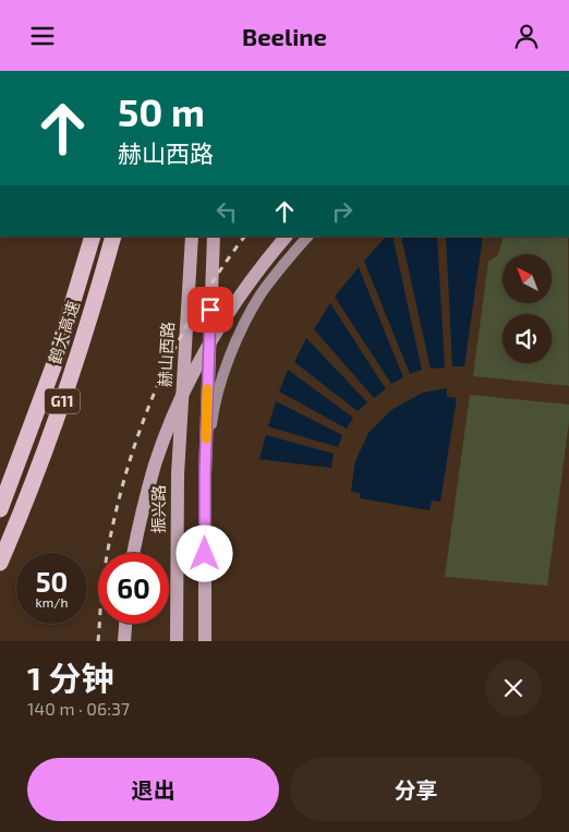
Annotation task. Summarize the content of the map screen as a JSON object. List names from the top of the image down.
{
  "streets": {
    "highway": ["鹤大高速", "G11"],
    "main road": ["赫山西路", "振兴路"]
  },
  "crossings": [
    ["赫山西路", "振兴路"]
  ],
  "north": "top left",
  "page": {
    "header": "Beeline",
    "turn": ["50 m", "赫山西路"],
    "speed": "50 km/h",
    "limit": "60",
    "heading": ["1 分钟", "140 m · 06:37"],
    "buttons": ["退出", "分享"]
  }
}
